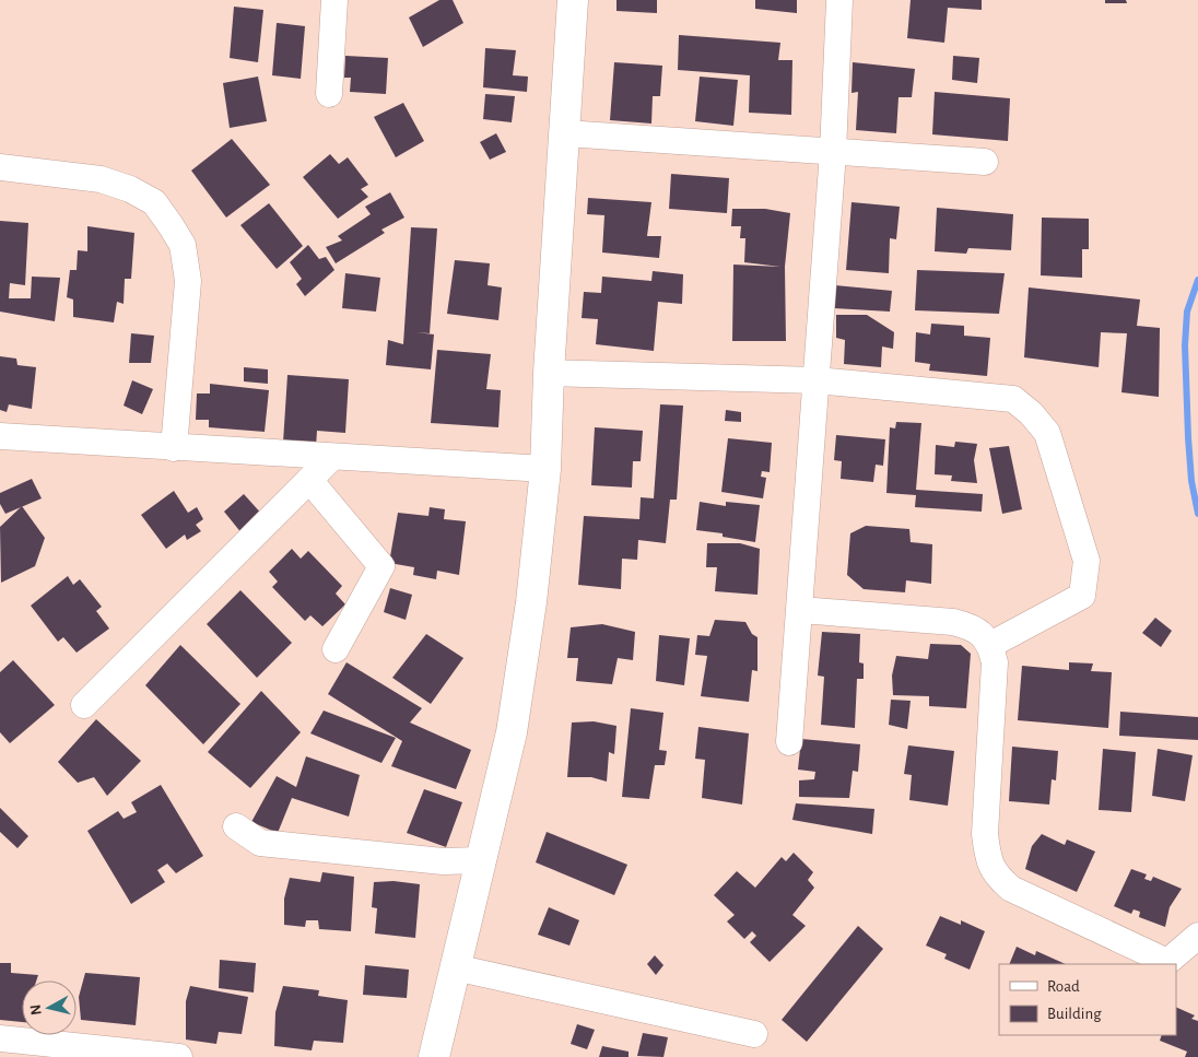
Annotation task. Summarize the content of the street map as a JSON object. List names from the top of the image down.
{
  "legend": ["Road", "Building"],
  "north": "left"
}
